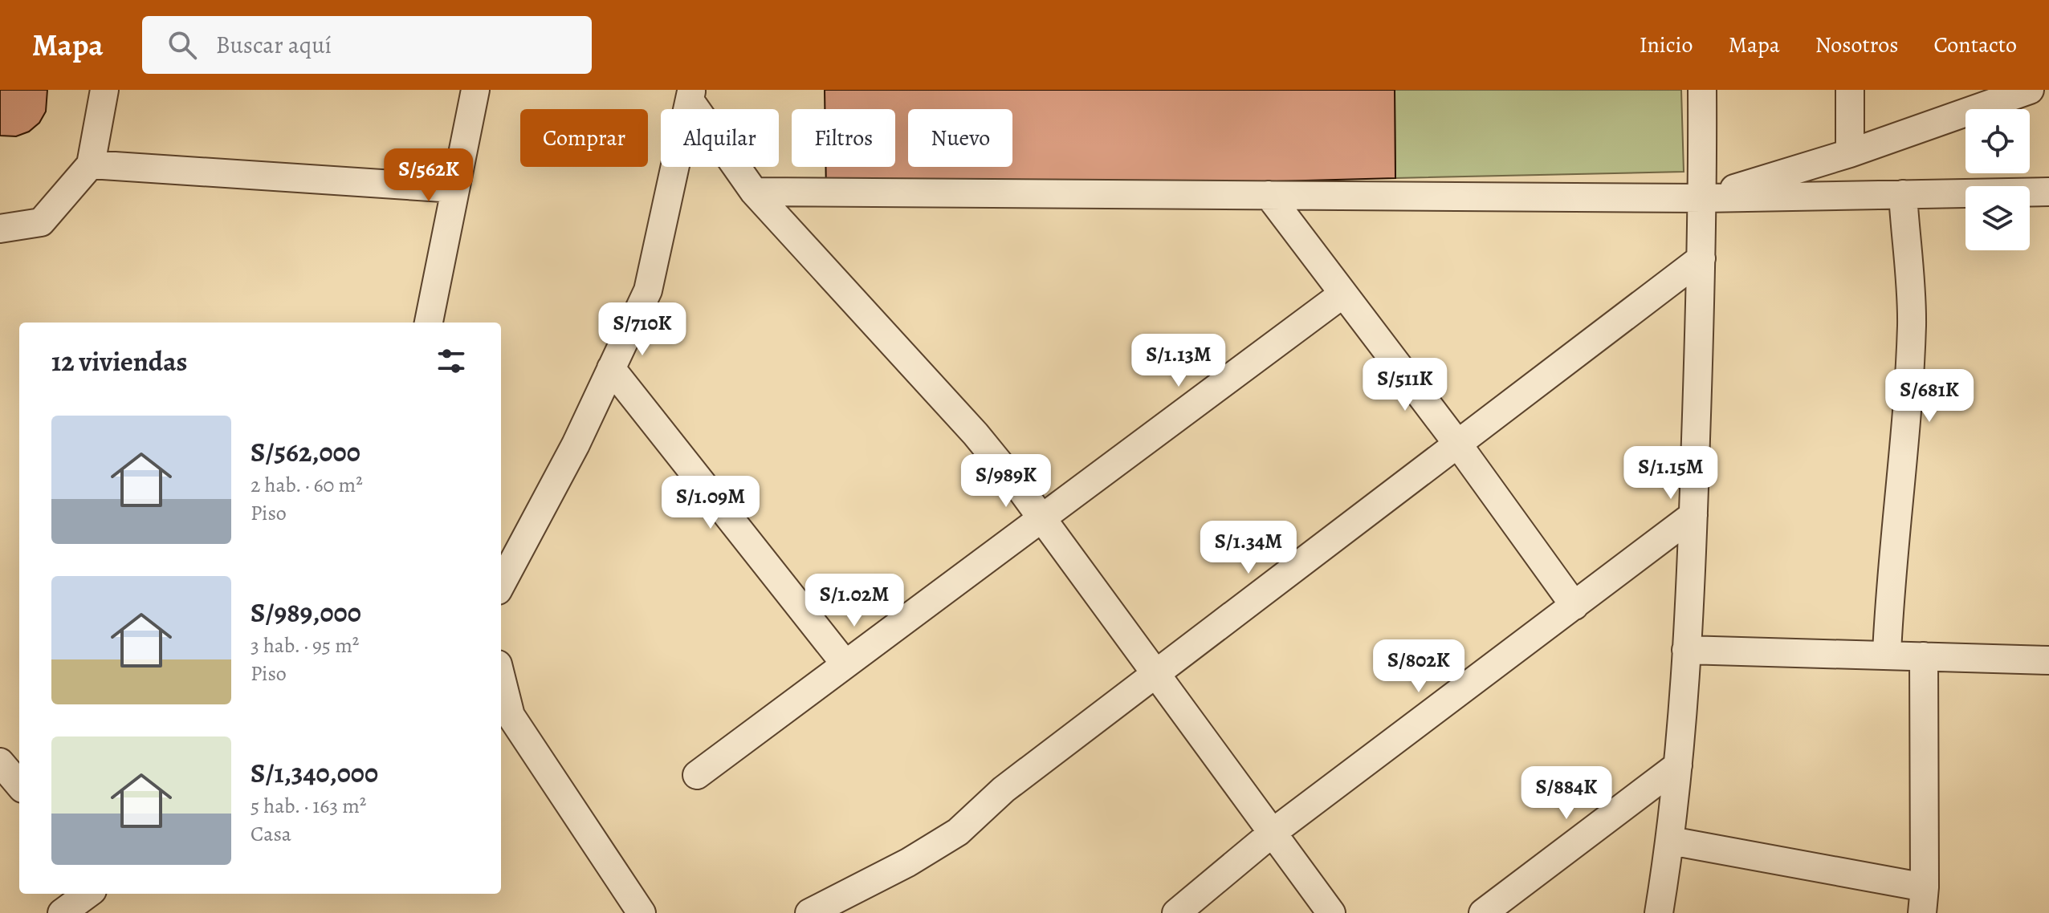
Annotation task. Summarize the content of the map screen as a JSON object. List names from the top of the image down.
{
  "page": {
    "header": "Mapa",
    "search": "Buscar aquí",
    "nav": [
      "Inicio",
      "Mapa",
      "Nosotros",
      "Contacto"
    ],
    "chip": [
      "Comprar",
      "Alquilar",
      "Filtros",
      "Nuevo"
    ],
    "price": [
      "S/562K",
      "S/710K",
      "S/1.13M",
      "S/511K",
      "S/681K",
      "S/1.15M",
      "S/989K",
      "S/1.09M",
      "S/1.34M",
      "S/1.02M",
      "S/802K",
      "S/884K"
    ],
    "heading": "12 viviendas",
    "list": [
      {
        "name": "S/562,000",
        "note": "2 hab. · 60 m² · Piso"
      },
      {
        "name": "S/989,000",
        "note": "3 hab. · 95 m² · Piso"
      },
      {
        "name": "S/1,340,000",
        "note": "5 hab. · 163 m² · Casa"
      }
    ]
  }
}
